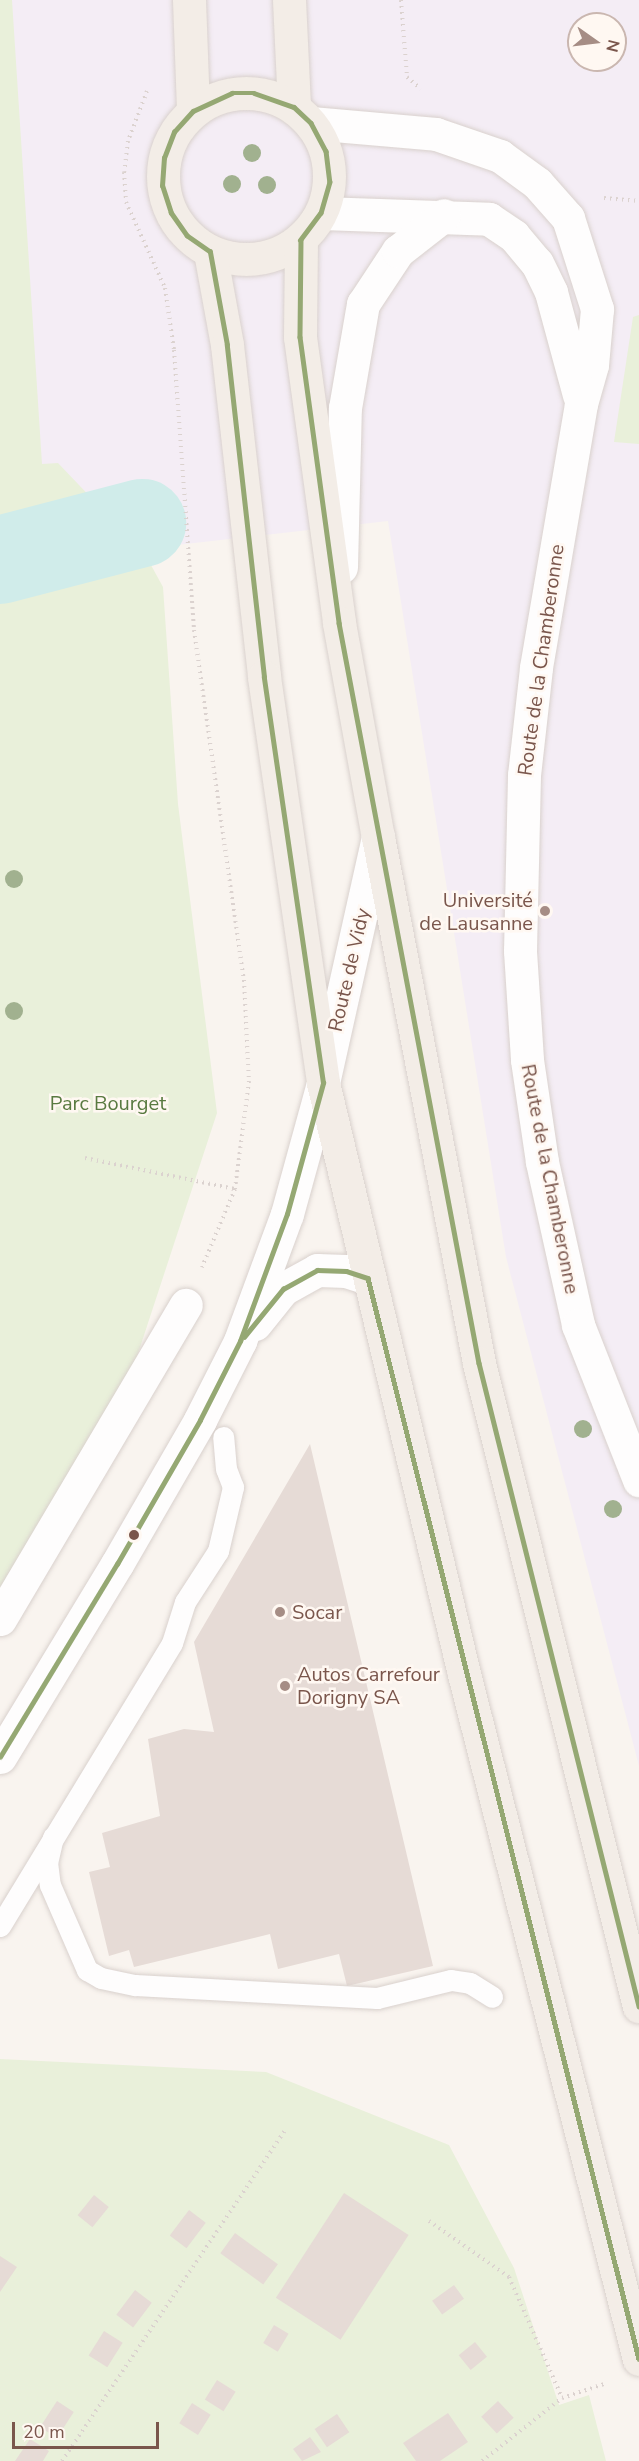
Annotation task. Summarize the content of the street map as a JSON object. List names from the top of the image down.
{
  "streets": {
    "street": ["Route de la Chamberonne", "Route de Vidy"]
  },
  "parks": ["Parc Bourget"],
  "places": ["Université de Lausanne", "Socar", "Autos Carrefour Dorigny SA"],
  "scale_bar": "20 m",
  "north": "right"
}
